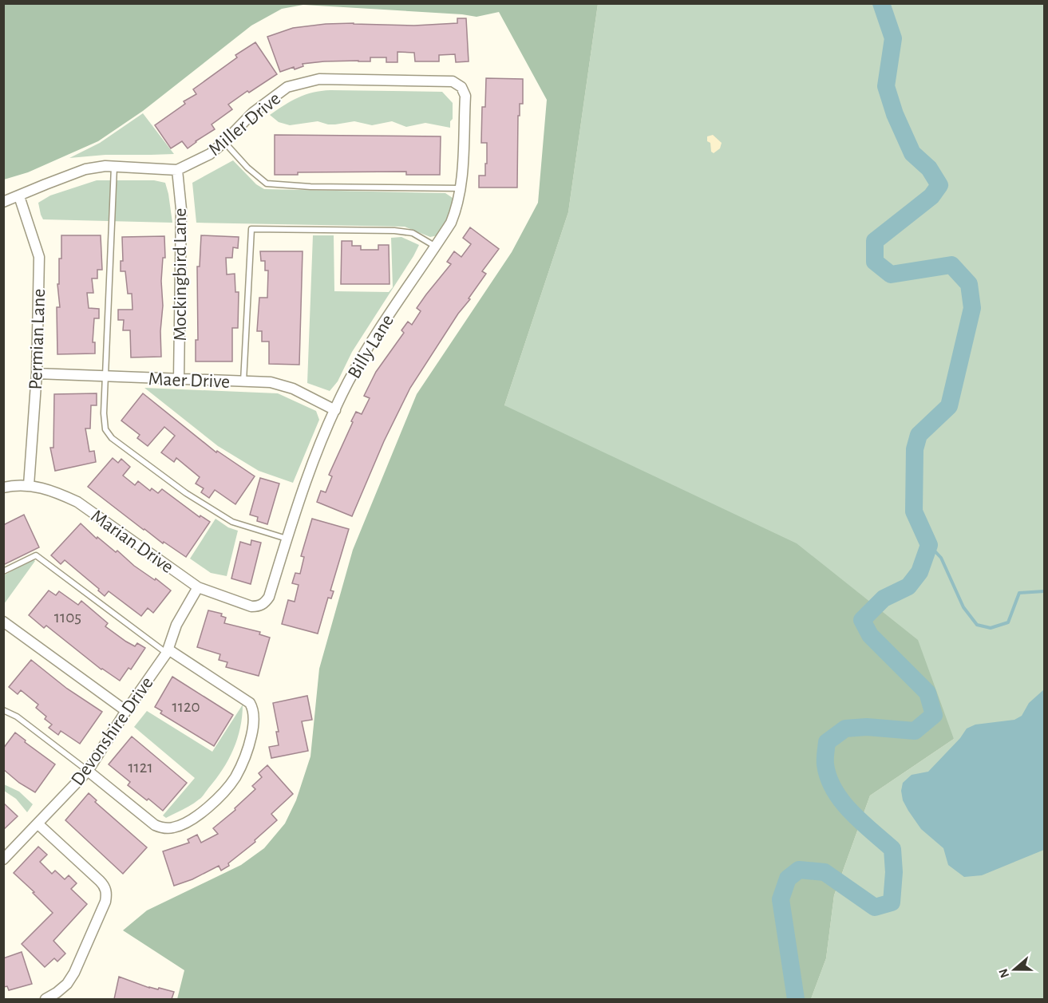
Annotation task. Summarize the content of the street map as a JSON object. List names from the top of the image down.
{
  "streets": {
    "street": [
      "Miller Drive",
      "Mockingbird Lane",
      "Permian Lane",
      "Billy Lane",
      "Maer Drive",
      "Marian Drive",
      "Devonshire Drive"
    ]
  },
  "crossings": [
    ["Miller Drive", "Mockingbird Lane"],
    ["Miller Drive", "Permian Lane"],
    ["Miller Drive", "Billy Lane"],
    ["Mockingbird Lane", "Maer Drive"],
    ["Permian Lane", "Maer Drive"],
    ["Permian Lane", "Marian Drive"],
    ["Billy Lane", "Maer Drive"],
    ["Billy Lane", "Marian Drive"],
    ["Marian Drive", "Devonshire Drive"]
  ],
  "house_numbers": ["1105", "1120", "1121"],
  "north": "left"
}
